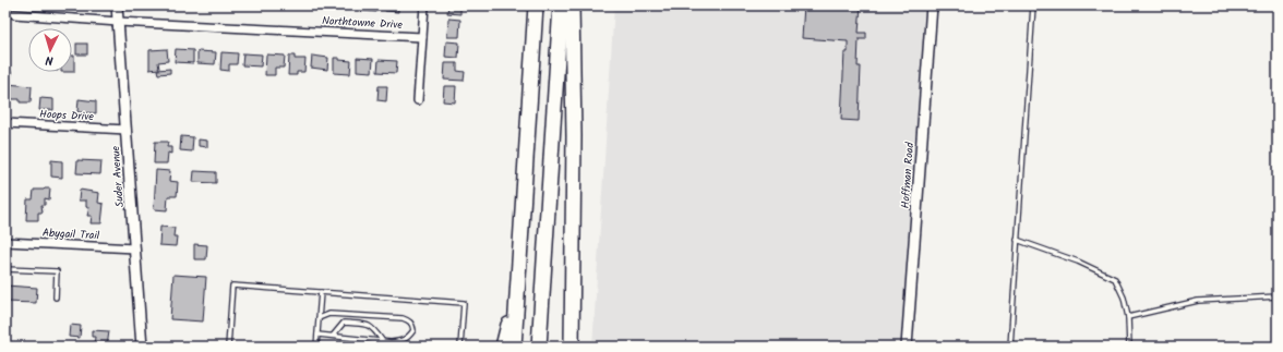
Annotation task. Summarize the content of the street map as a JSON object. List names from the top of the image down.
{
  "streets": {
    "street": [
      "Northtowne Drive",
      "Hoops Drive",
      "Hoffman Road",
      "Suder Avenue",
      "Abygail Trail"
    ]
  },
  "crossings": [
    ["Northtowne Drive", "Suder Avenue"],
    ["Hoops Drive", "Suder Avenue"],
    ["Suder Avenue", "Abygail Trail"]
  ],
  "north": "bottom"
}
